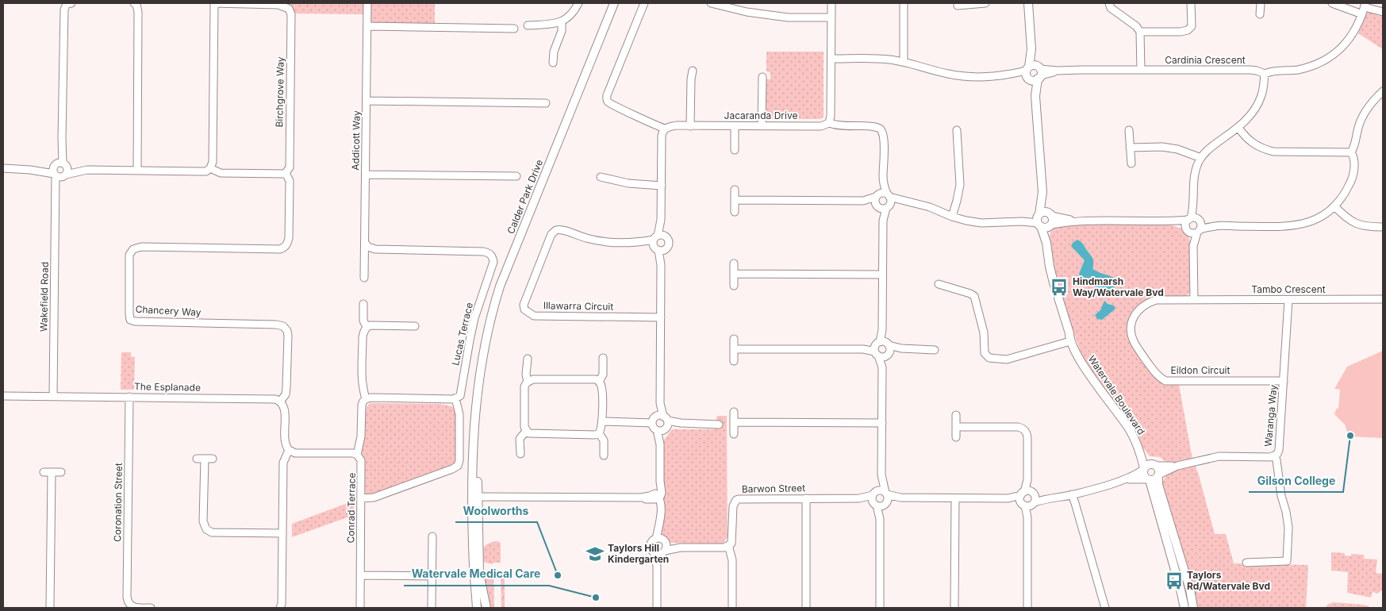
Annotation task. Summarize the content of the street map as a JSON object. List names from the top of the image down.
{
  "streets": {
    "street": [
      "Cardinia Crescent",
      "Birchgrove Way",
      "Jacaranda Drive",
      "Addicott Way",
      "Calder Park Drive",
      "Tambo Crescent",
      "Wakefield Road",
      "Illawarra Circuit",
      "Chancery Way",
      "Lucas Terrace",
      "Eildon Circuit",
      "The Esplanade",
      "Watervale Boulevard",
      "Waranga Way",
      "Barwon Street",
      "Coronation Street",
      "Conrad Terrace"
    ]
  },
  "crossings": [
    ["Cardinia Crescent", "Watervale Boulevard"],
    ["Birchgrove Way", "Chancery Way"],
    ["Addicott Way", "Lucas Terrace"],
    ["Tambo Crescent", "Eildon Circuit"],
    ["Tambo Crescent", "Waranga Way"],
    ["Wakefield Road", "The Esplanade"],
    ["Chancery Way", "The Esplanade"],
    ["Eildon Circuit", "Waranga Way"],
    ["The Esplanade", "Coronation Street"],
    ["Watervale Boulevard", "Barwon Street"]
  ],
  "places": {
    "bus stop": ["Hindmarsh Way/Watervale Bvd", "Taylors Rd/Watervale Bvd"],
    "other": ["Gilson College", "Woolworths", "Watervale Medical Care"],
    "school or university": ["Taylors Hill Kindergarten"]
  }
}
